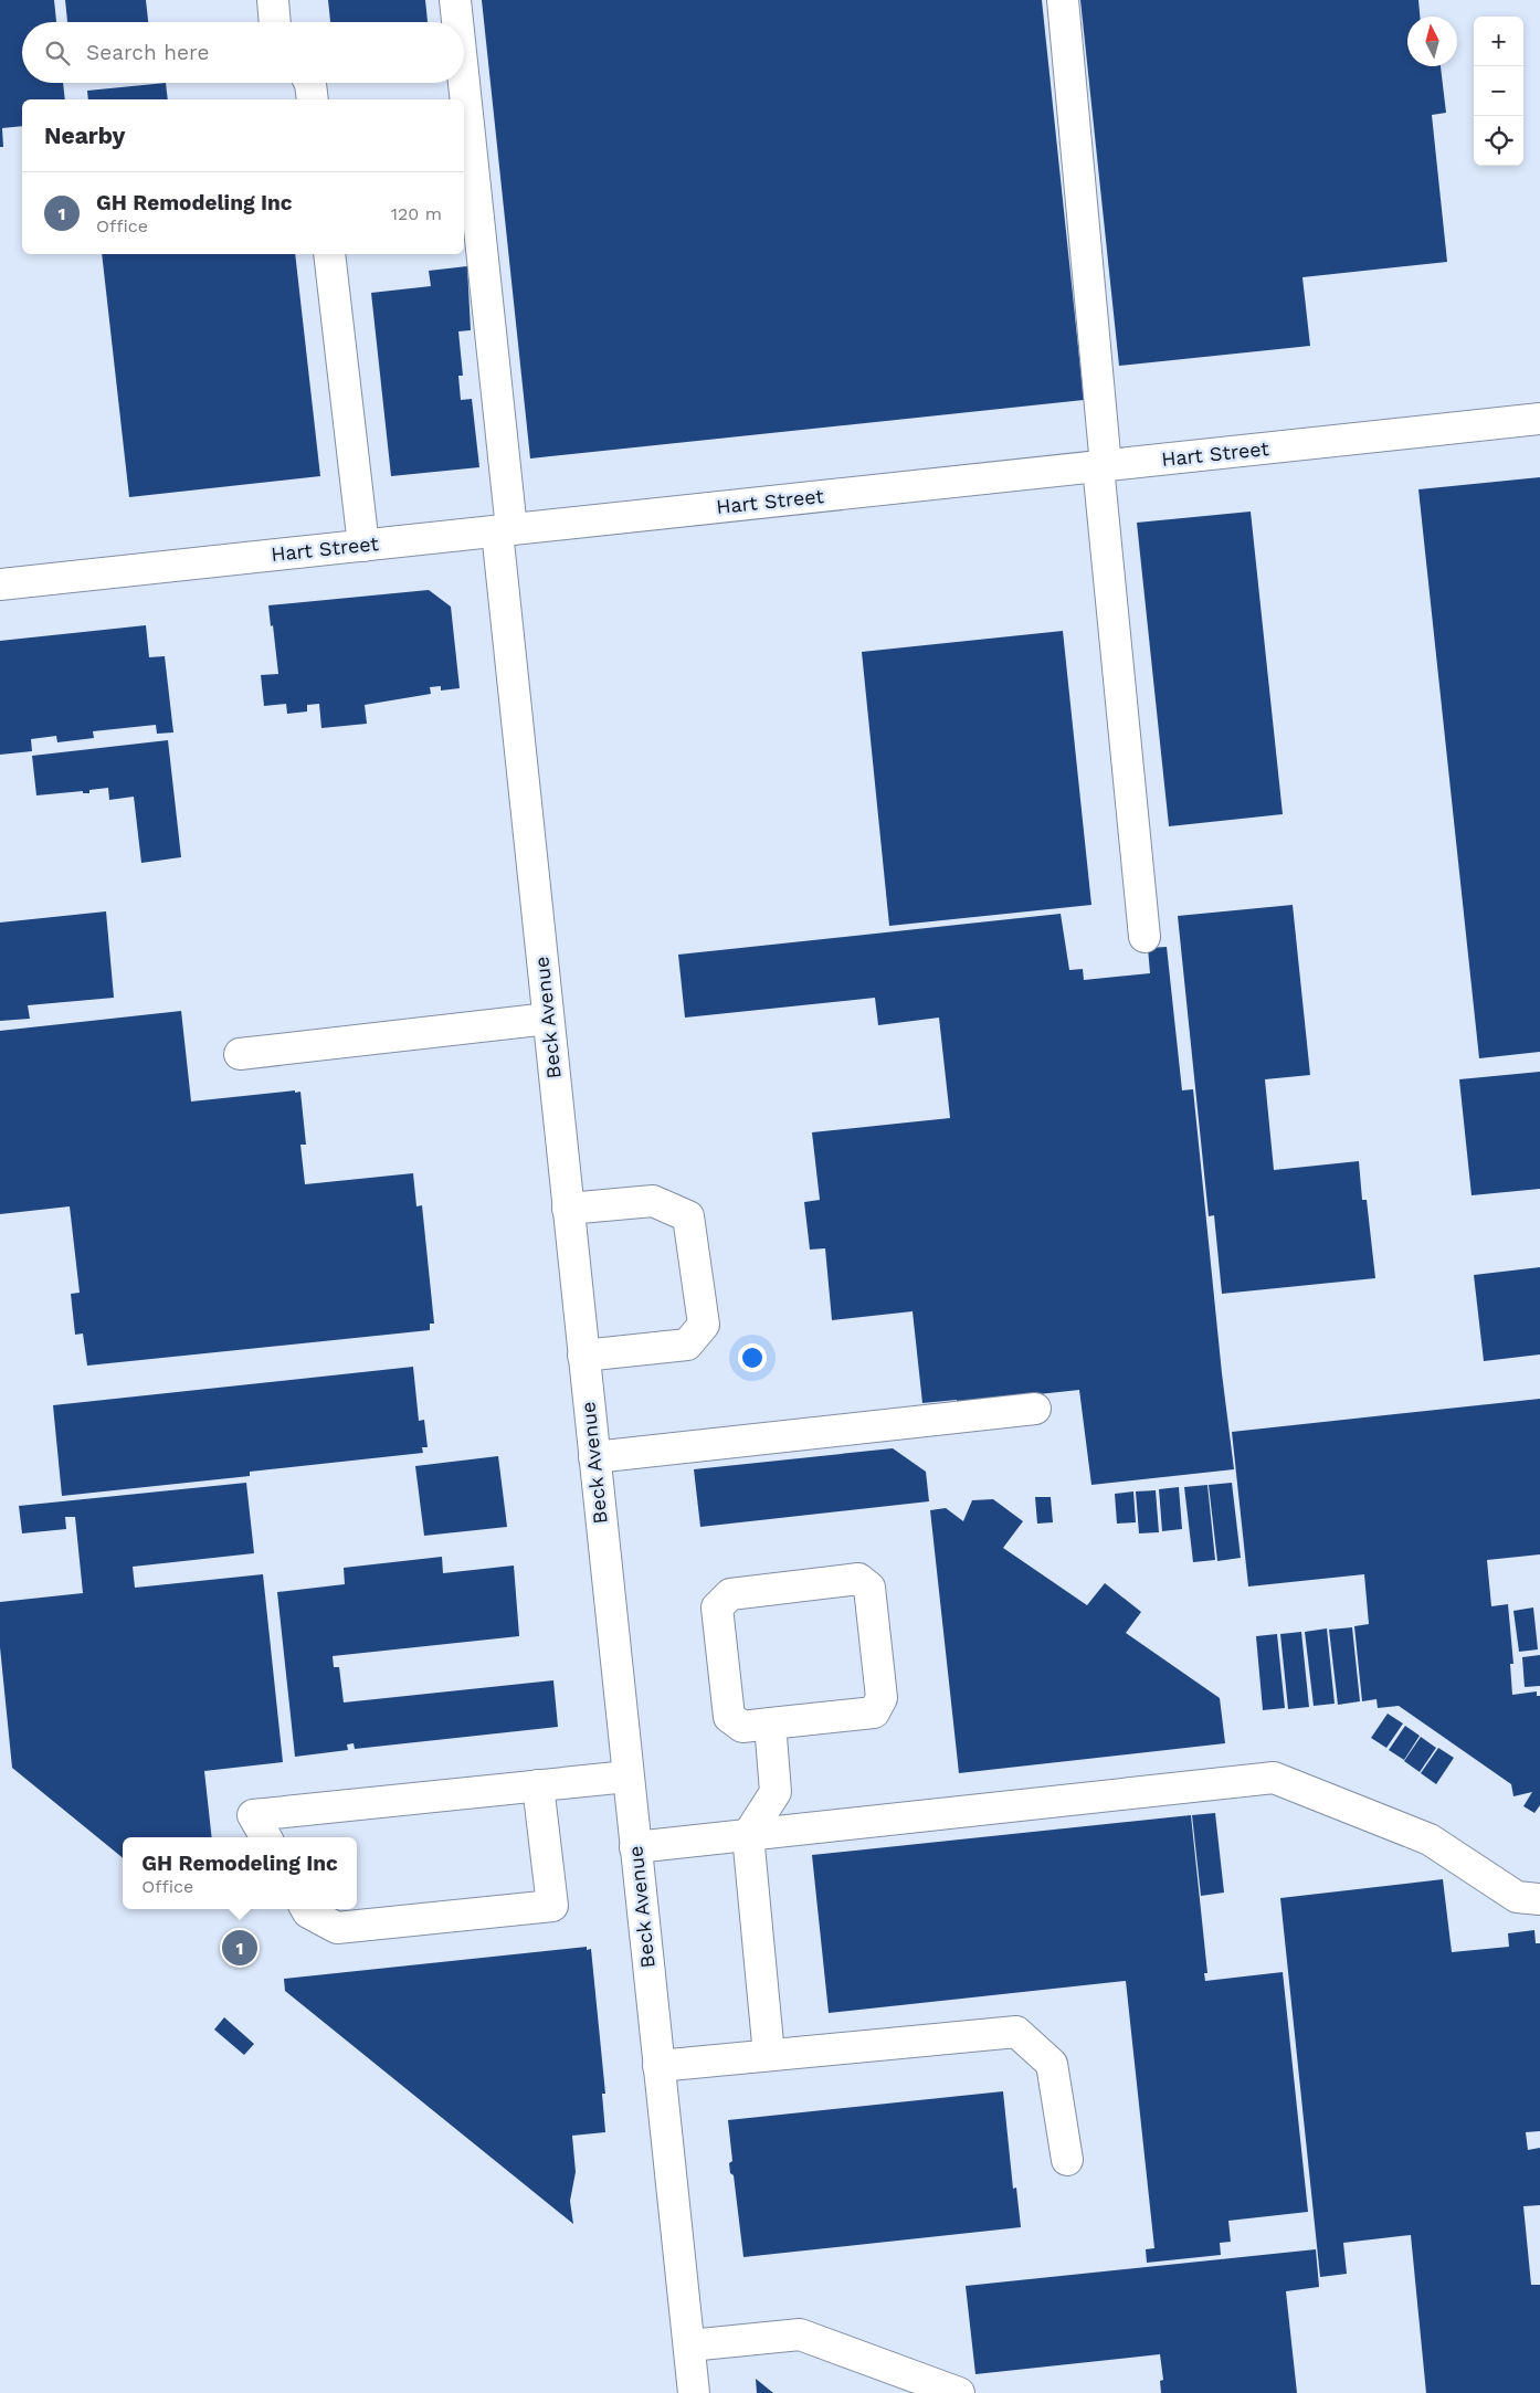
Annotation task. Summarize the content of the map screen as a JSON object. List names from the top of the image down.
{
  "streets": {
    "street": ["Hart Street", "Beck Avenue"]
  },
  "crossings": [
    ["Hart Street", "Beck Avenue"]
  ],
  "north": "top",
  "page": {
    "map_buttons": ["+", "−"],
    "search": "Search here",
    "heading": "Nearby",
    "list": [
      {
        "mark": "1",
        "name": "GH Remodeling Inc",
        "note": "Office",
        "value": "120 m"
      }
    ],
    "popup": ["GH Remodeling Inc", "Office"],
    "pins": "1"
  }
}
